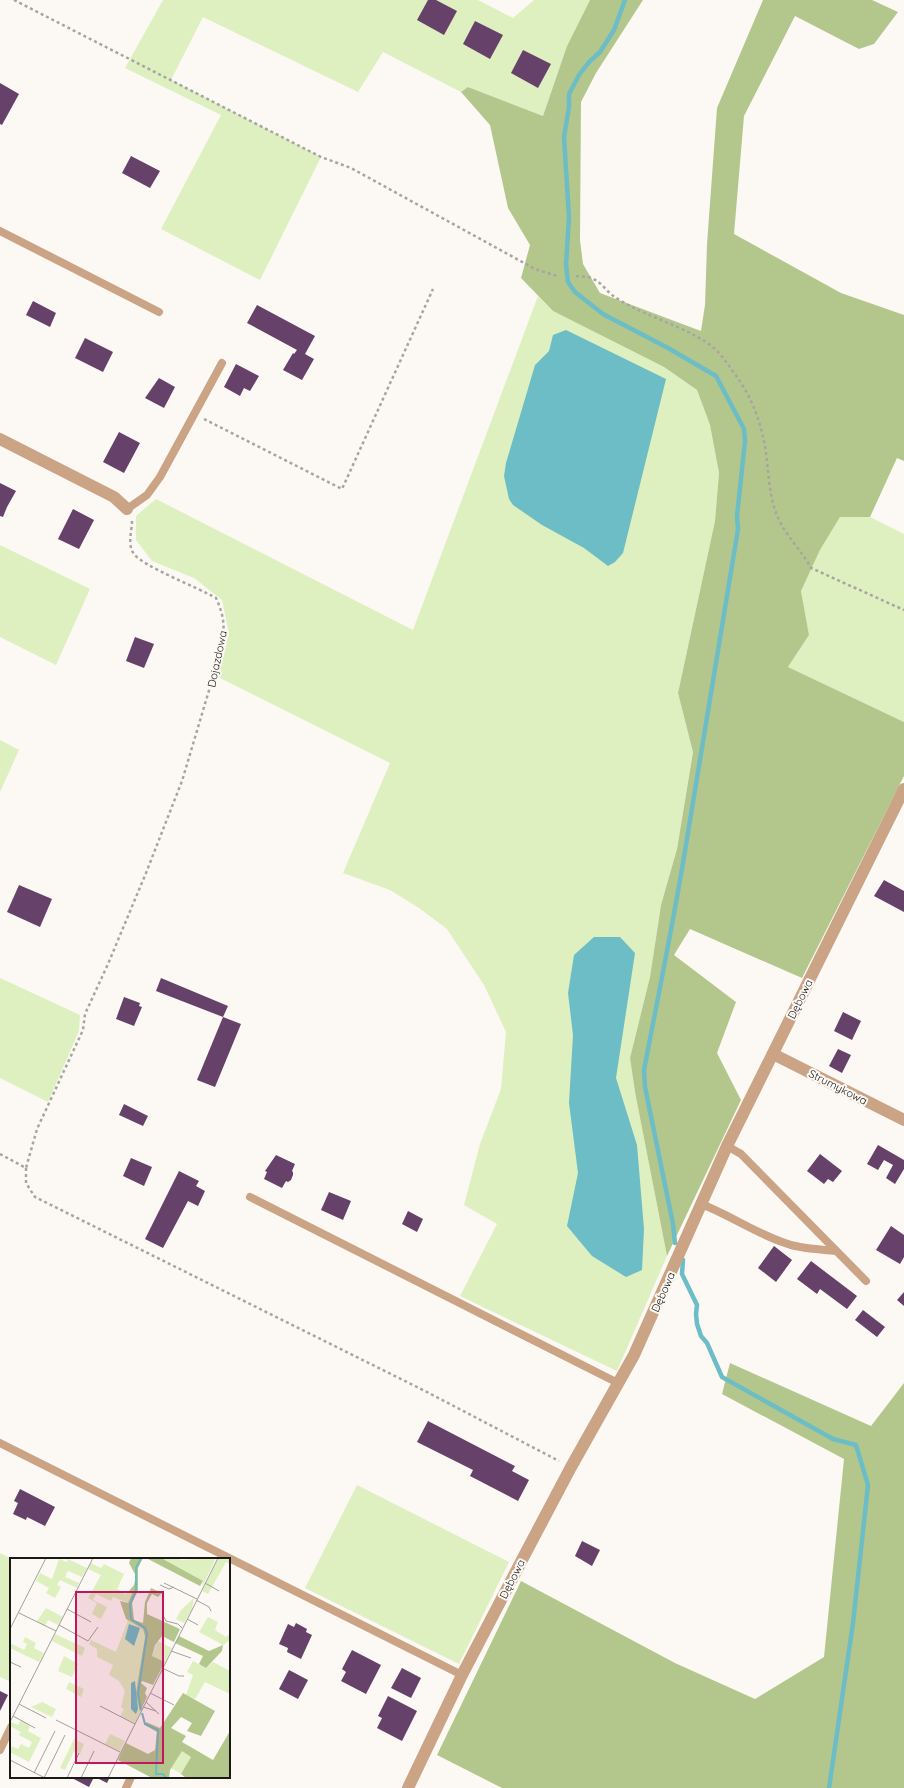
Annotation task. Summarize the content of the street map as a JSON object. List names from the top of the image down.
{
  "streets": {
    "street": ["Dębowa", "Strumykowa"],
    "path": ["Dojazdowa"]
  },
  "crossings": [
    ["Dębowa", "Strumykowa"]
  ]
}
